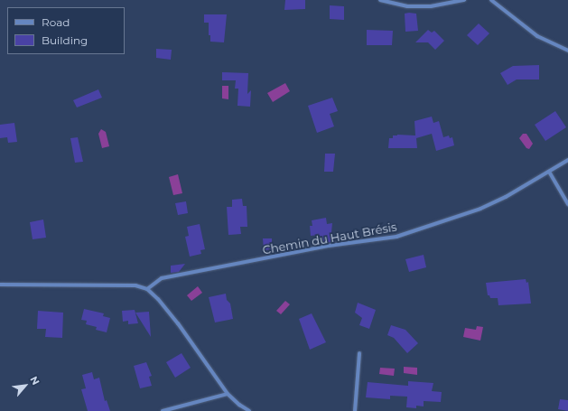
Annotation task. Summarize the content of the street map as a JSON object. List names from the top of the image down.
{
  "streets": {
    "street": ["Chemin du Haut Brésis"]
  },
  "legend": ["Road", "Building"],
  "north": "top right"
}
